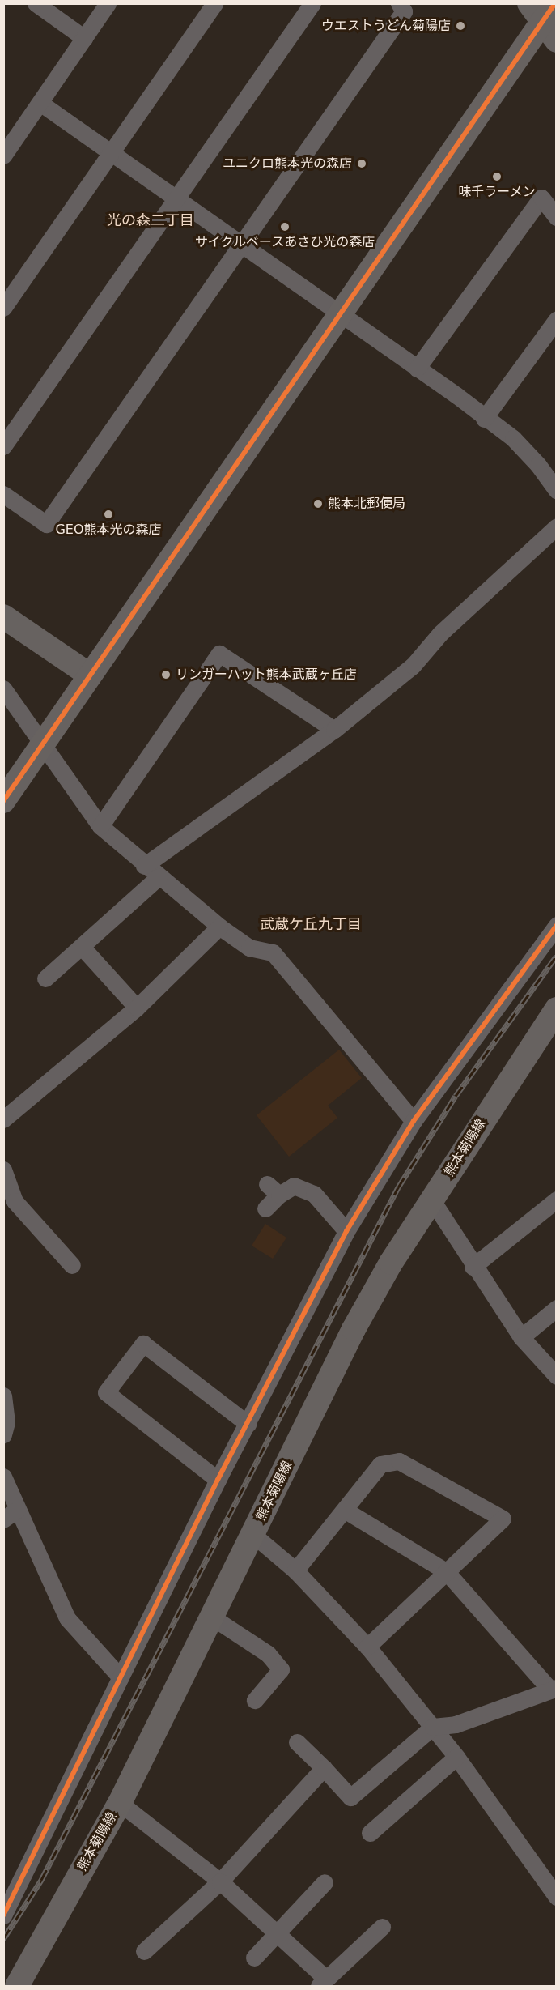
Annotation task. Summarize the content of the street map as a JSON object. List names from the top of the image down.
{
  "streets": {
    "main road": ["熊本菊陽線"]
  },
  "districts": ["光の森二丁目", "武蔵ケ丘九丁目"],
  "places": [
    "ウエストうどん菊陽店",
    "ユニクロ熊本光の森店",
    "味千ラーメン",
    "サイクルベースあさひ光の森店",
    "熊本北郵便局",
    "GEO熊本光の森店",
    "リンガーハット熊本武蔵ヶ丘店"
  ]
}
